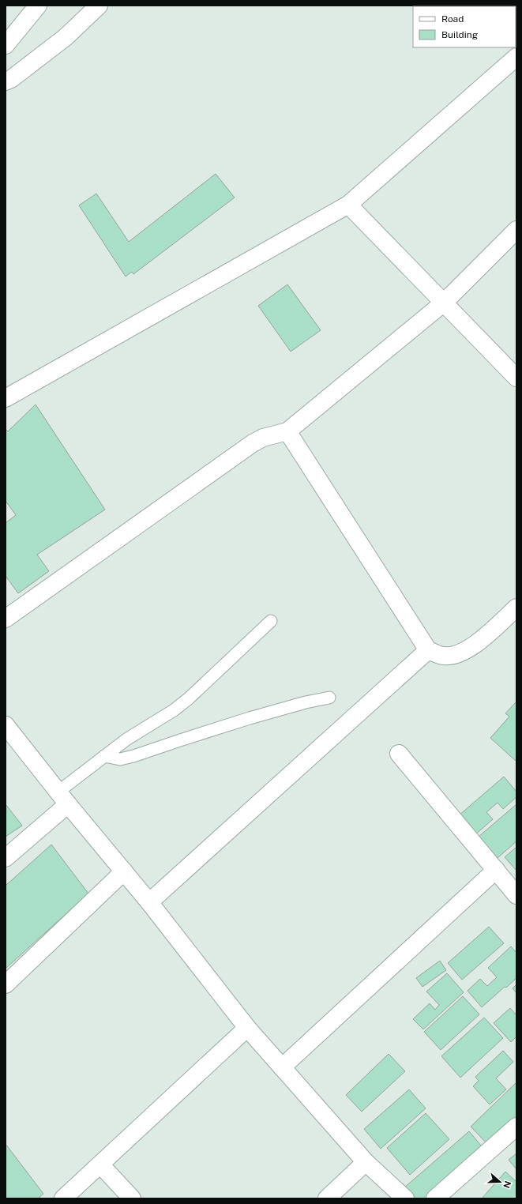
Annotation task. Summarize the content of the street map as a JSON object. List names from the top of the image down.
{
  "legend": ["Road", "Building"],
  "north": "right"
}
